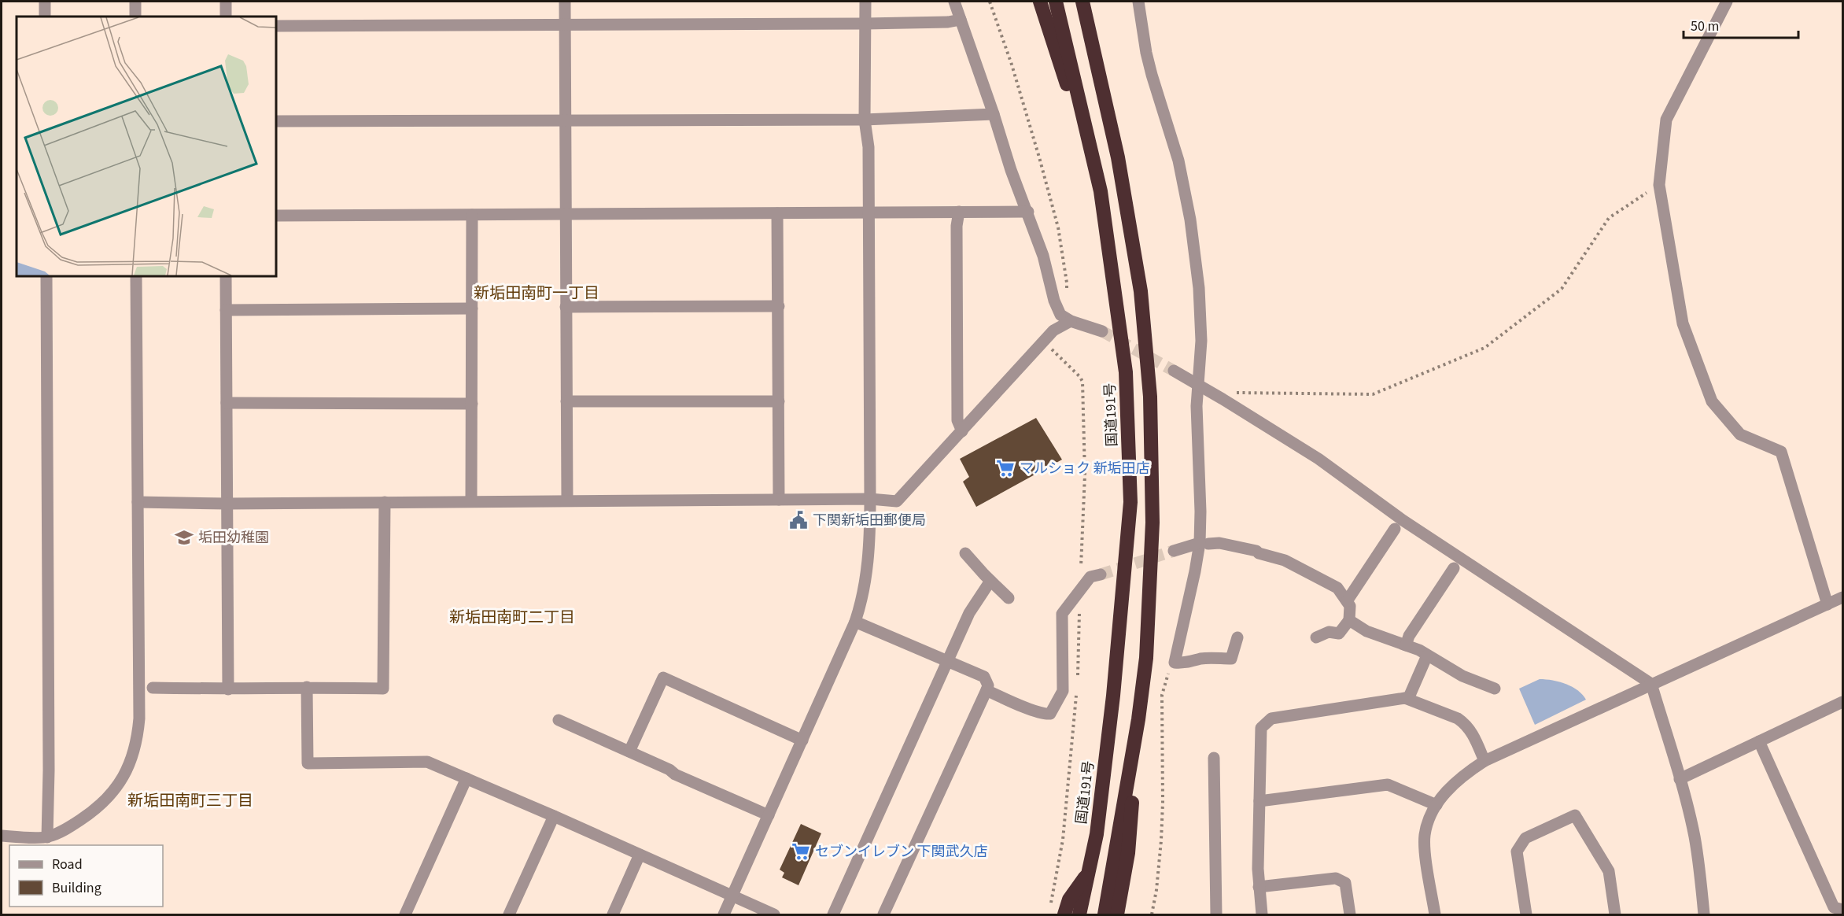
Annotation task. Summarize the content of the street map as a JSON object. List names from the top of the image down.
{
  "streets": {
    "highway": ["国道191号"]
  },
  "districts": ["新垢田南町一丁目", "新垢田南町二丁目", "新垢田南町三丁目"],
  "places": {
    "supermarket": ["マルショク 新垢田店", "セブンイレブン 下関武久店"],
    "public building": ["下関新垢田郵便局"],
    "school or university": ["垢田幼稚園"]
  },
  "legend": ["Road", "Building"],
  "scale_bar": "50 m"
}
